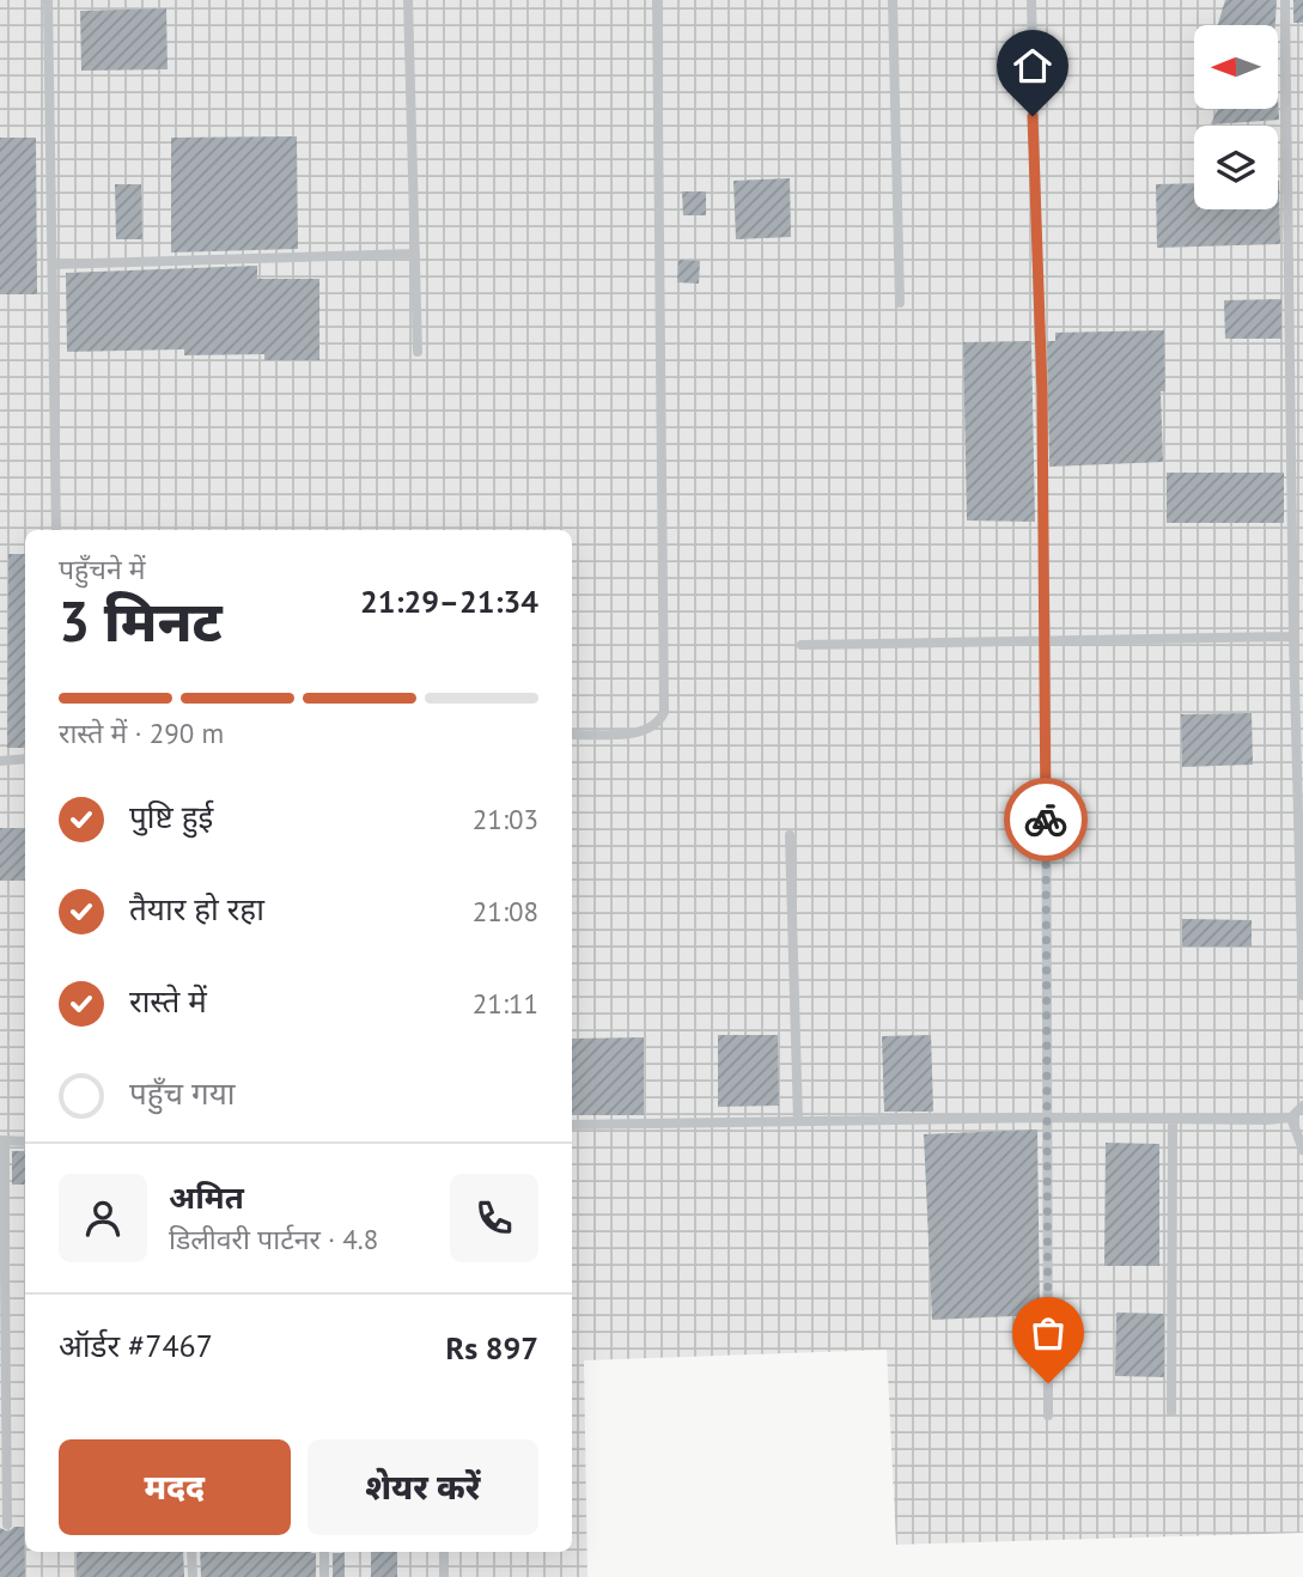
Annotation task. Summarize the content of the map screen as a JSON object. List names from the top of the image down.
{
  "north": "left",
  "page": {
    "heading": ["3 मिनट", "पहुँचने में", "21:29–21:34"],
    "panel": [
      "अमित",
      "डिलीवरी पार्टनर · 4.8",
      "ऑर्डर #7467",
      "Rs 897"
    ],
    "bar": "रास्ते में · 290 m",
    "list": [
      ["पुष्टि हुई", "21:03"],
      ["तैयार हो रहा", "21:08"],
      ["रास्ते में", "21:11"],
      "पहुँच गया"
    ],
    "buttons": ["मदद", "शेयर करें"]
  }
}
